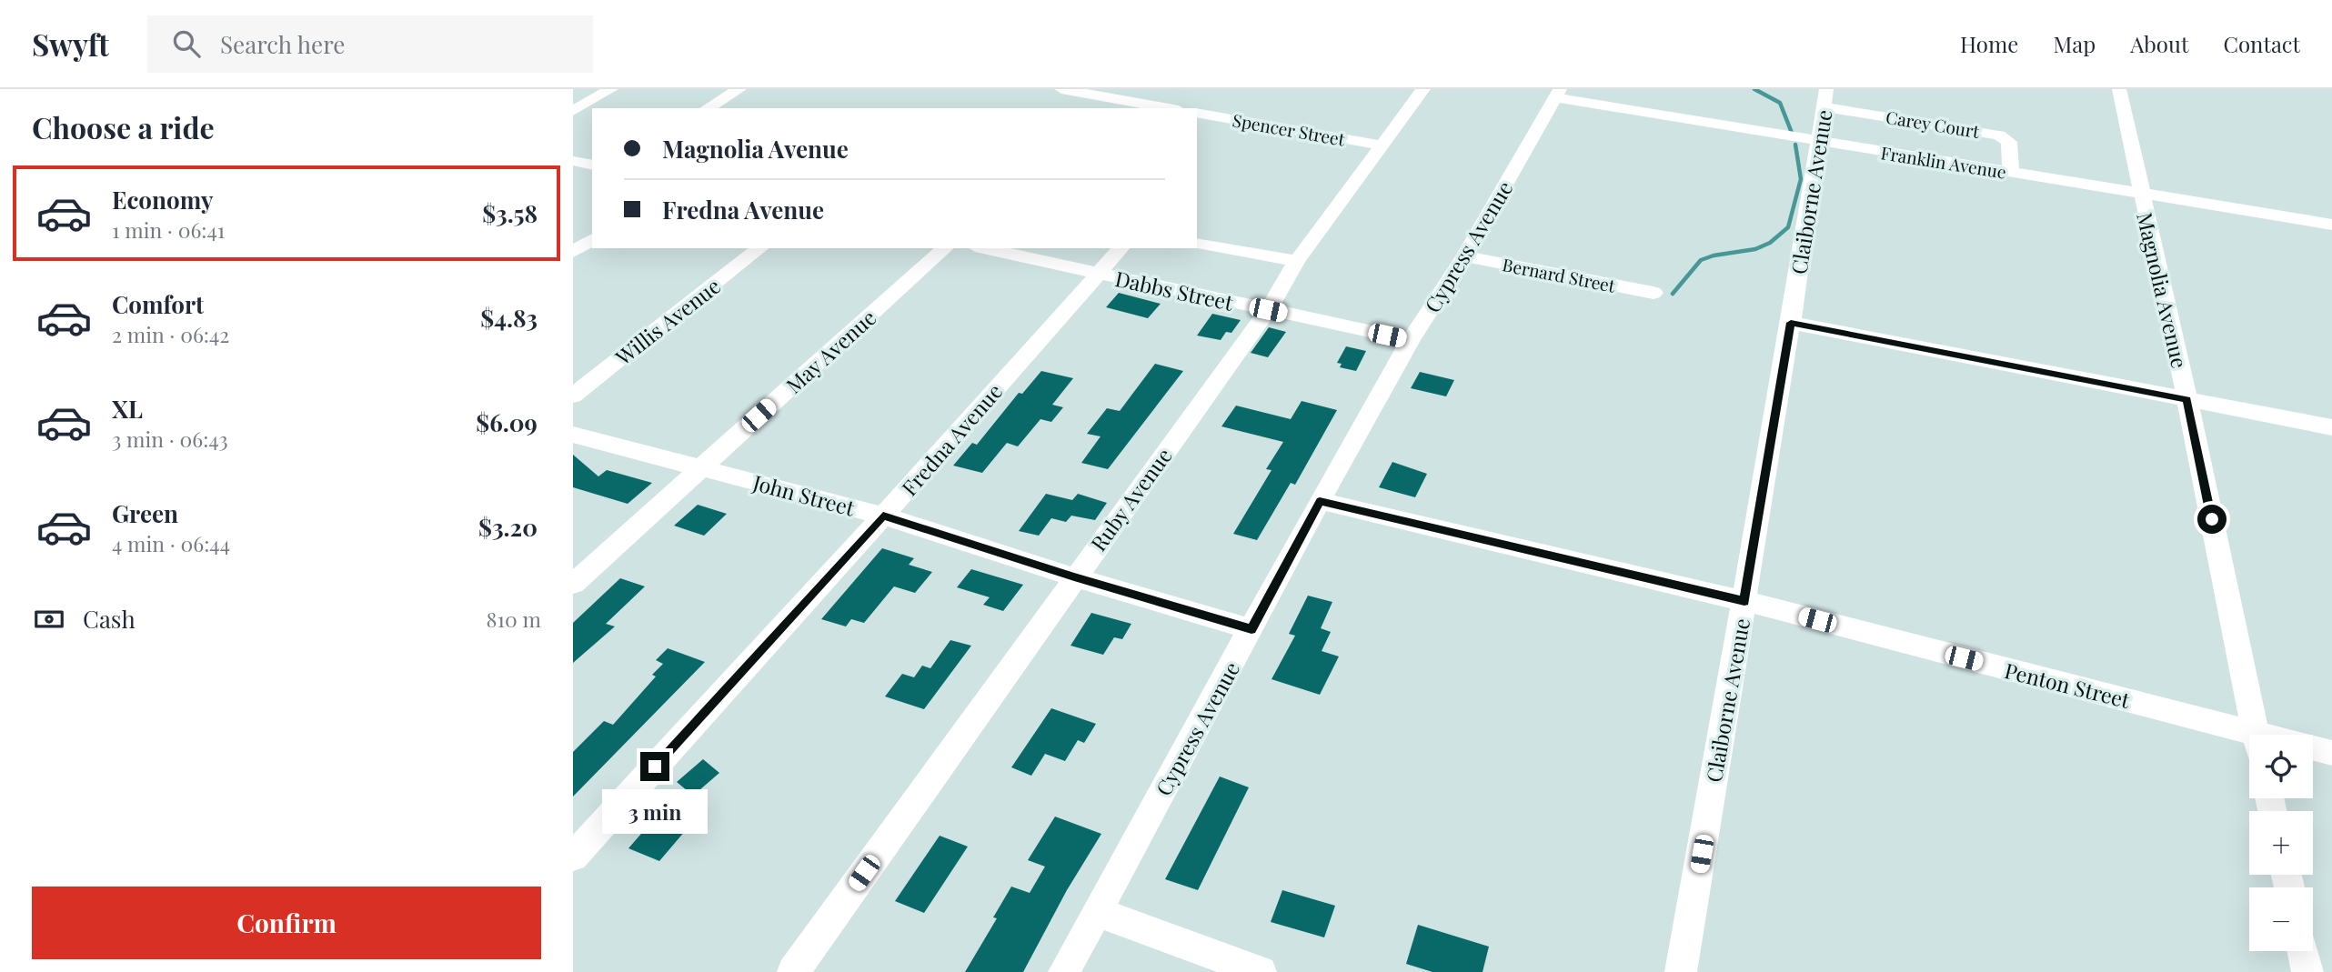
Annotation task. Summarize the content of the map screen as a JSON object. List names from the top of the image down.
{
  "streets": {
    "street": [
      "Carey Court",
      "Spencer Street",
      "Franklin Avenue",
      "Claiborne Avenue",
      "Cypress Avenue",
      "Bernard Street",
      "Dabbs Street",
      "Magnolia Avenue",
      "Willis Avenue",
      "May Avenue",
      "Fredna Avenue",
      "John Street",
      "Ruby Avenue",
      "Penton Street"
    ]
  },
  "crossings": [
    ["Carey Court", "Franklin Avenue"],
    ["Carey Court", "Claiborne Avenue"],
    ["Spencer Street", "Ruby Avenue"],
    ["Franklin Avenue", "Claiborne Avenue"],
    ["Franklin Avenue", "Cypress Avenue"],
    ["Franklin Avenue", "Magnolia Avenue"],
    ["Claiborne Avenue", "Penton Street"],
    ["Cypress Avenue", "Bernard Street"],
    ["Cypress Avenue", "Dabbs Street"],
    ["Cypress Avenue", "John Street"],
    ["Cypress Avenue", "Penton Street"],
    ["Dabbs Street", "Fredna Avenue"],
    ["Dabbs Street", "Ruby Avenue"],
    ["May Avenue", "John Street"],
    ["Fredna Avenue", "John Street"],
    ["John Street", "Ruby Avenue"]
  ],
  "page": {
    "header": "Swyft",
    "search": "Search here",
    "nav": [
      "Home",
      "Map",
      "About",
      "Contact"
    ],
    "heading": "Choose a ride",
    "banner": ["Magnolia Avenue", "Fredna Avenue"],
    "list": [
      {
        "name": "Economy",
        "note": "1 min · 06:41",
        "value": "$3.58"
      },
      {
        "name": "Comfort",
        "note": "2 min · 06:42",
        "value": "$4.83"
      },
      {
        "name": "XL",
        "note": "3 min · 06:43",
        "value": "$6.09"
      },
      {
        "name": "Green",
        "note": "4 min · 06:44",
        "value": "$3.20"
      }
    ],
    "pay": ["Cash", "810 m"],
    "map_buttons": ["+", "−"],
    "bubble": "3 min",
    "buttons": "Confirm"
  }
}
